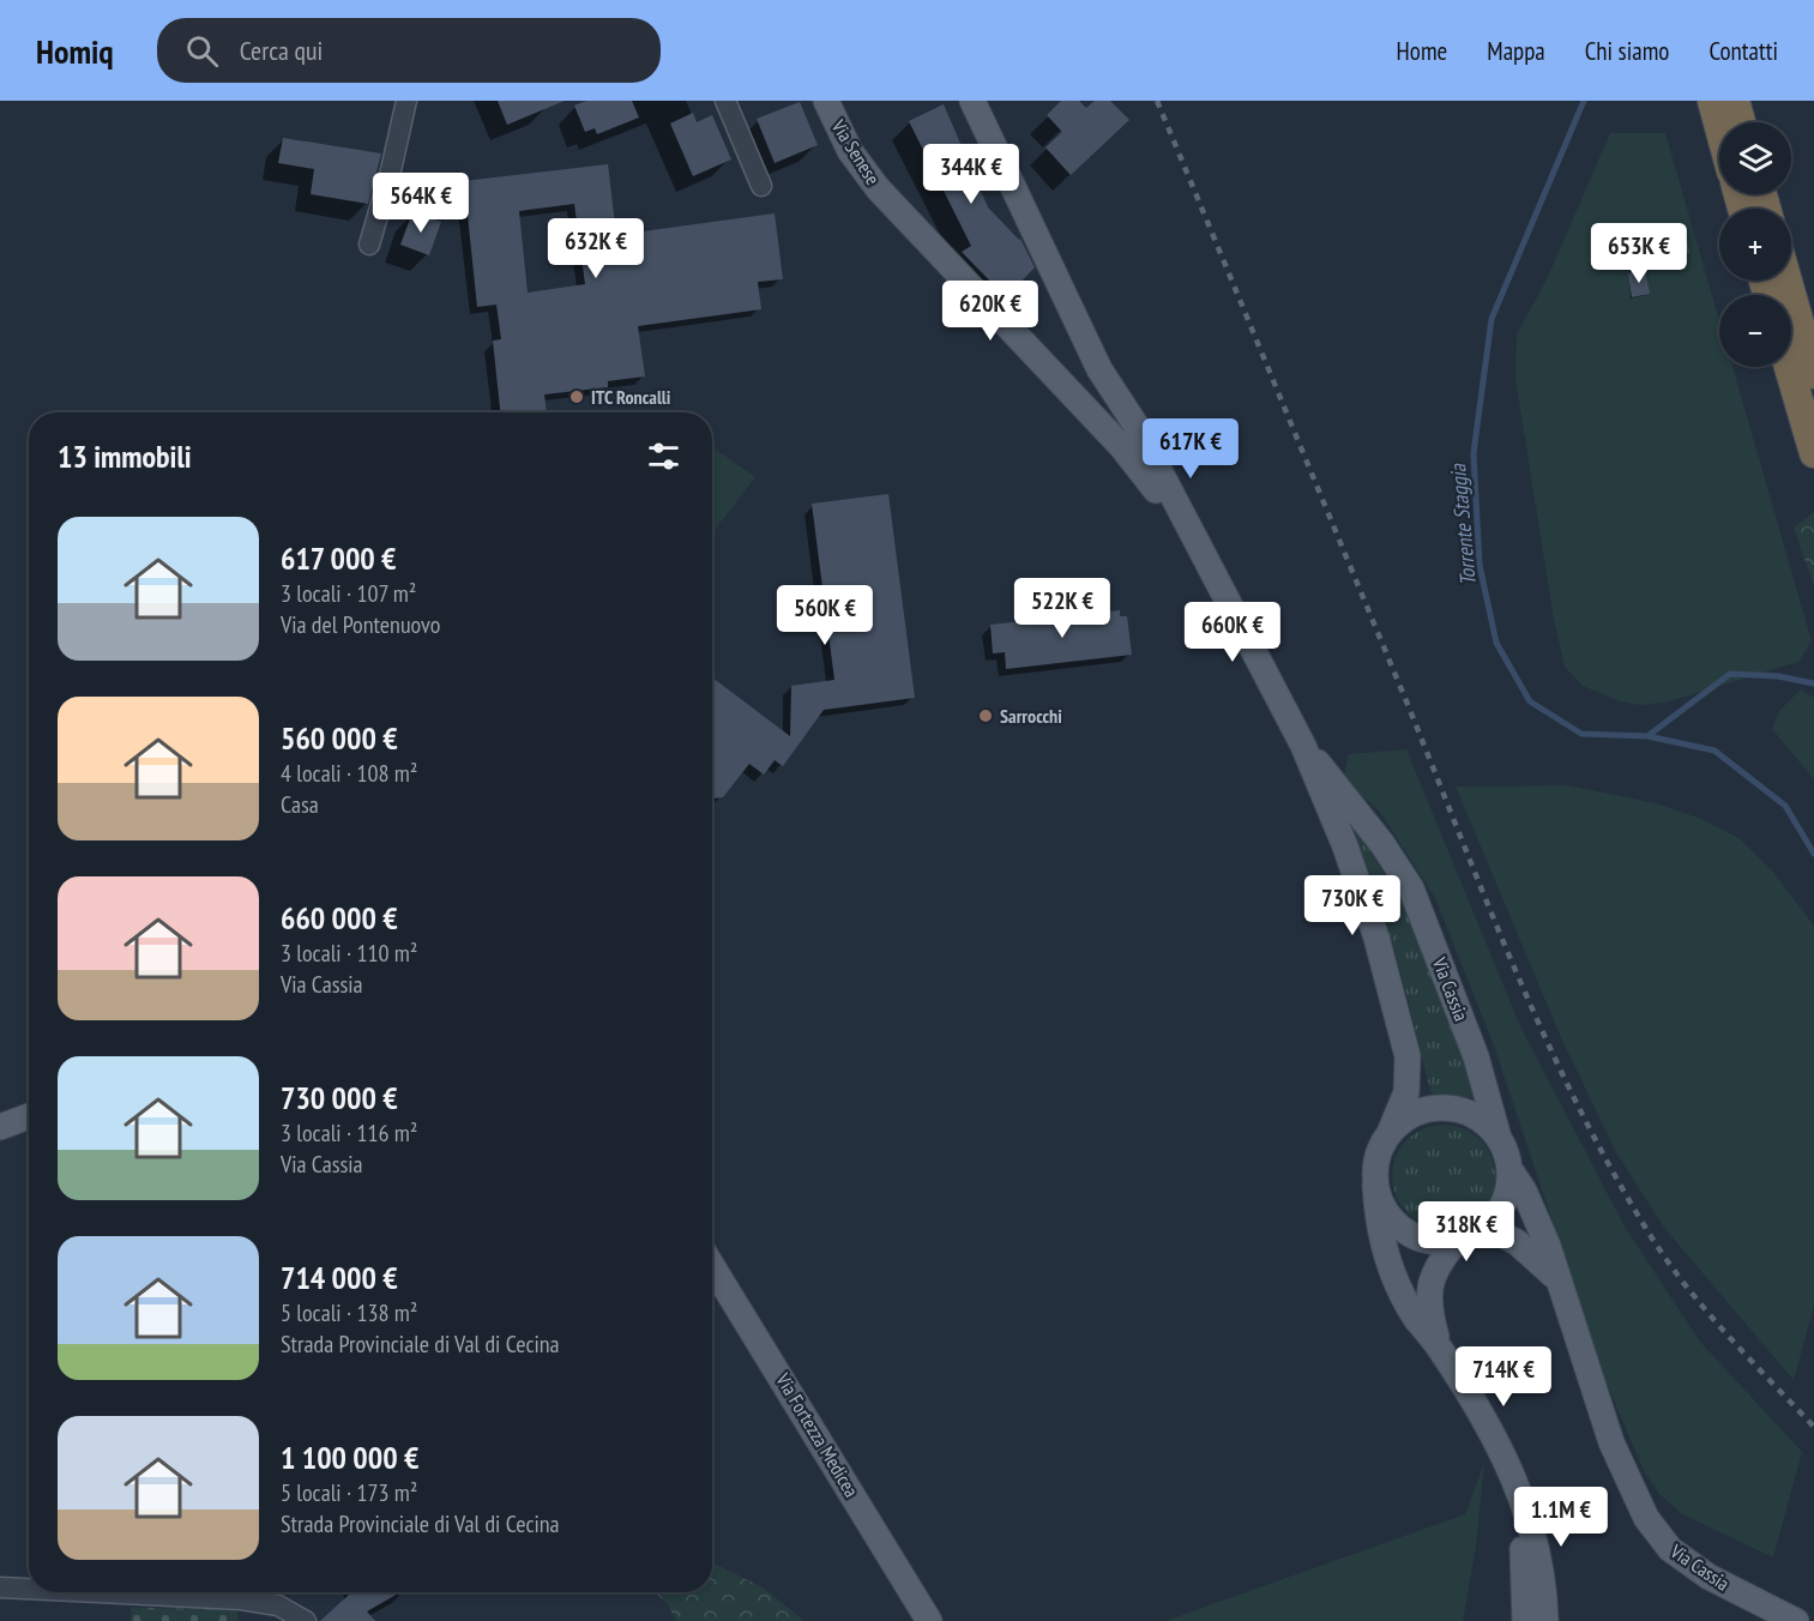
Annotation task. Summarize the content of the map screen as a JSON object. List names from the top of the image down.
{
  "streets": {
    "main road": ["Via Senese", "Via Cassia", "Via Fortezza Medicea"]
  },
  "crossings": [
    ["Via Senese", "Via Cassia"]
  ],
  "water": ["Torrente Staggia"],
  "places": ["ITC Roncalli", "Sarrocchi"],
  "page": {
    "header": "Homiq",
    "search": "Cerca qui",
    "nav": [
      "Home",
      "Mappa",
      "Chi siamo",
      "Contatti"
    ],
    "map_buttons": ["+", "−"],
    "price": [
      "344K €",
      "564K €",
      "632K €",
      "653K €",
      "620K €",
      "617K €",
      "522K €",
      "560K €",
      "660K €",
      "730K €",
      "318K €",
      "714K €",
      "1.1M €"
    ],
    "heading": "13 immobili",
    "list": [
      {
        "name": "617 000 €",
        "note": "3 locali · 107 m² · Via del Pontenuovo"
      },
      {
        "name": "560 000 €",
        "note": "4 locali · 108 m² · Casa"
      },
      {
        "name": "660 000 €",
        "note": "3 locali · 110 m² · Via Cassia"
      },
      {
        "name": "730 000 €",
        "note": "3 locali · 116 m² · Via Cassia"
      },
      {
        "name": "714 000 €",
        "note": "5 locali · 138 m² · Strada Provinciale di Val di Cecina"
      },
      {
        "name": "1 100 000 €",
        "note": "5 locali · 173 m² · Strada Provinciale di Val di Cecina"
      }
    ]
  }
}
